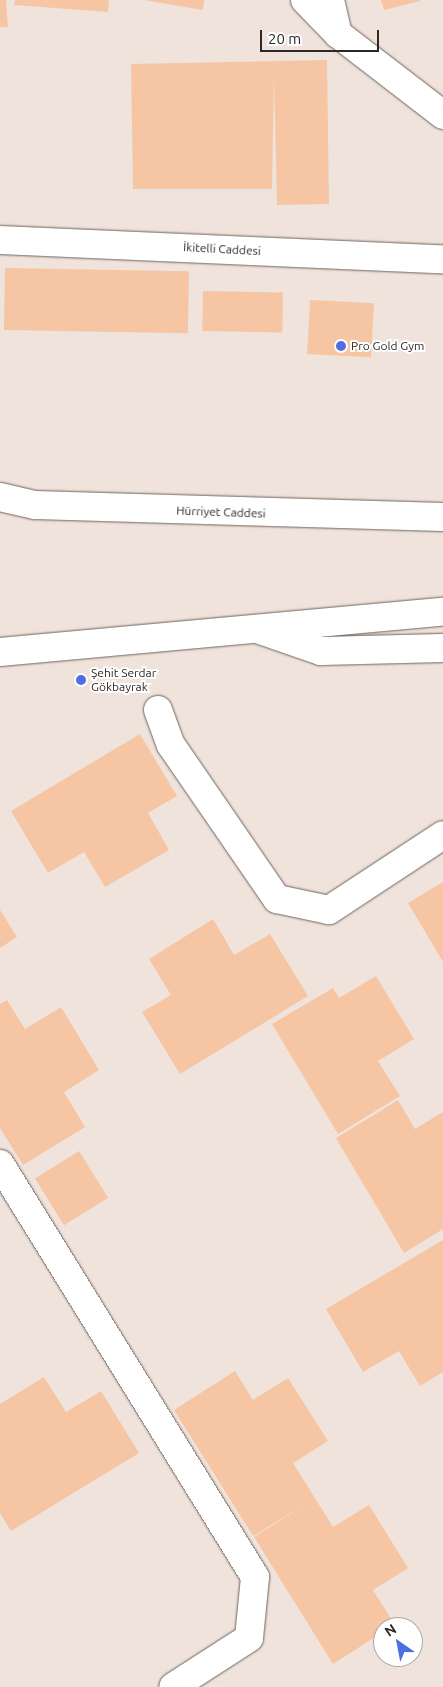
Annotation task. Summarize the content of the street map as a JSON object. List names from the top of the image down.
{
  "streets": {
    "main road": ["İkitelli Caddesi", "Hürriyet Caddesi"]
  },
  "places": ["Pro Gold Gym", "Şehit Serdar Gökbayrak"],
  "scale_bar": "20 m",
  "north": "top left"
}
